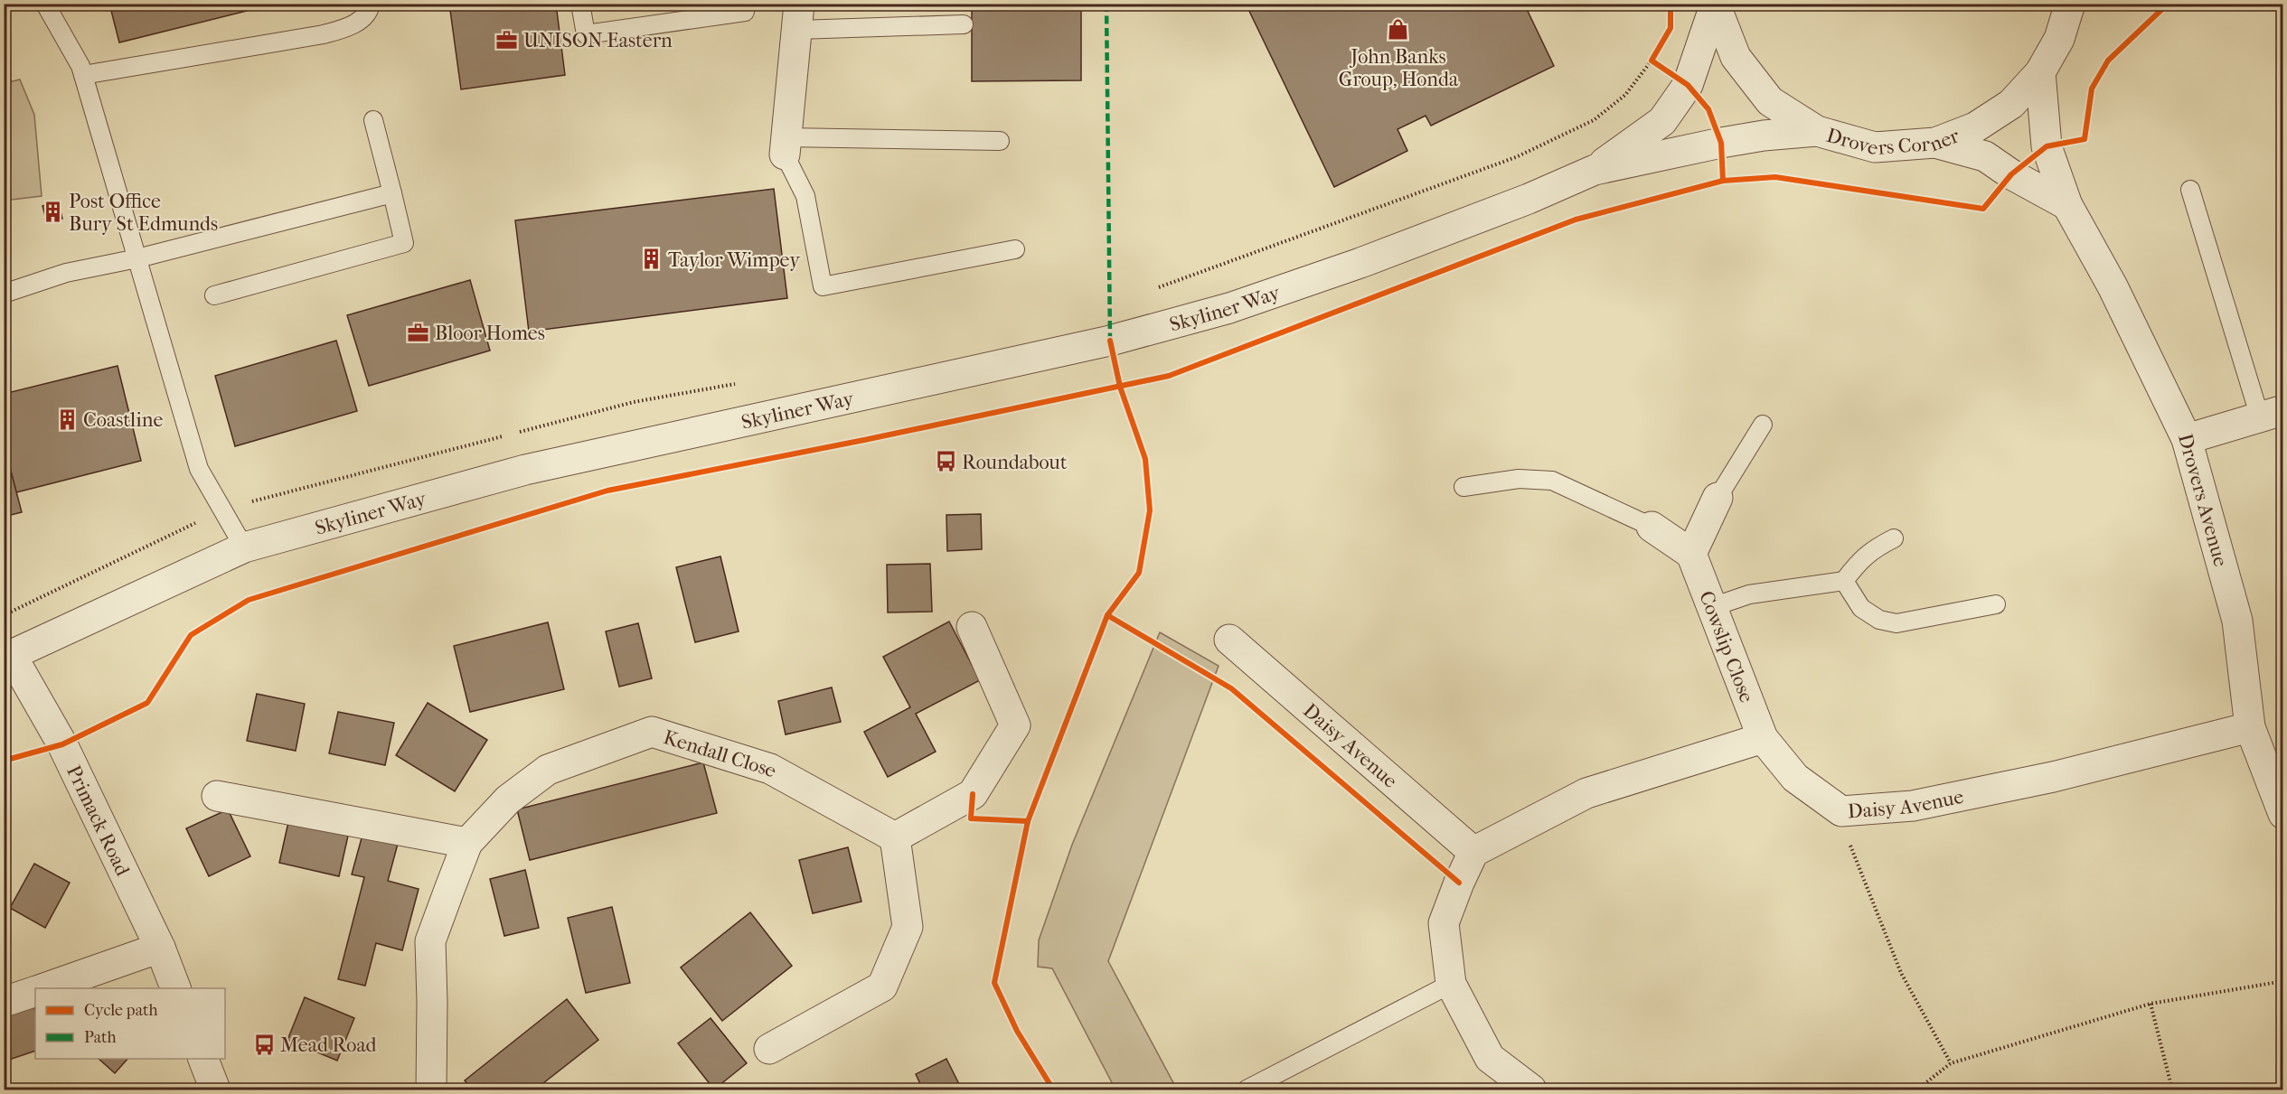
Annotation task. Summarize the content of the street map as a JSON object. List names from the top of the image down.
{
  "streets": {
    "street": [
      "Drovers Corner",
      "Skyliner Way",
      "Drovers Avenue",
      "Cowslip Close",
      "Daisy Avenue",
      "Kendall Close",
      "Primack Road"
    ]
  },
  "crossings": [
    ["Drovers Corner", "Skyliner Way"],
    ["Drovers Corner", "Drovers Avenue"],
    ["Skyliner Way", "Primack Road"],
    ["Drovers Avenue", "Daisy Avenue"],
    ["Cowslip Close", "Daisy Avenue"]
  ],
  "places": {
    "shop": ["John Banks Group, Honda"],
    "office": ["UNISON Eastern", "Bloor Homes"],
    "building": ["Post Office Bury St Edmunds", "Taylor Wimpey", "Coastline"],
    "bus stop": ["Roundabout", "Mead Road"]
  },
  "legend": ["Cycle path", "Path"]
}
